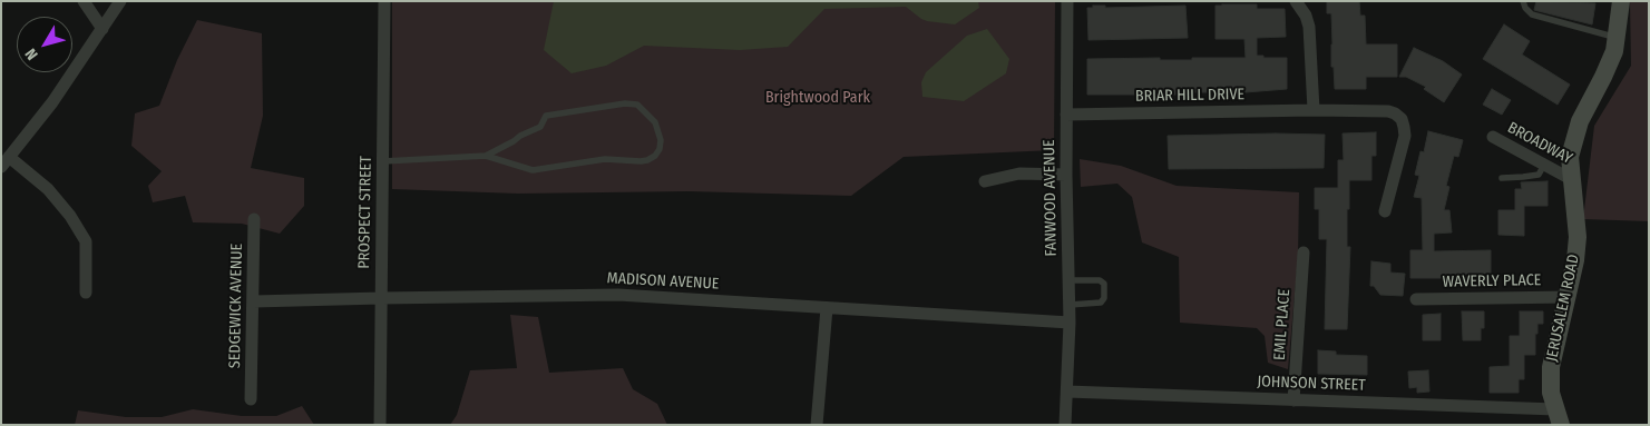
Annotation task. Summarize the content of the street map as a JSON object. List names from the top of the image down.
{
  "streets": {
    "street": [
      "BRIAR HILL DRIVE",
      "BROADWAY",
      "FANWOOD AVENUE",
      "PROSPECT STREET",
      "MADISON AVENUE",
      "WAVERLY PLACE",
      "SEDGEWICK AVENUE",
      "JERUSALEM ROAD",
      "EMIL PLACE",
      "JOHNSON STREET"
    ]
  },
  "crossings": [
    ["BRIAR HILL DRIVE", "FANWOOD AVENUE"],
    ["BROADWAY", "JERUSALEM ROAD"],
    ["FANWOOD AVENUE", "MADISON AVENUE"],
    ["FANWOOD AVENUE", "JOHNSON STREET"],
    ["PROSPECT STREET", "MADISON AVENUE"],
    ["MADISON AVENUE", "SEDGEWICK AVENUE"],
    ["WAVERLY PLACE", "JERUSALEM ROAD"],
    ["JERUSALEM ROAD", "JOHNSON STREET"],
    ["EMIL PLACE", "JOHNSON STREET"]
  ],
  "parks": ["Brightwood Park"],
  "north": "bottom left"
}
